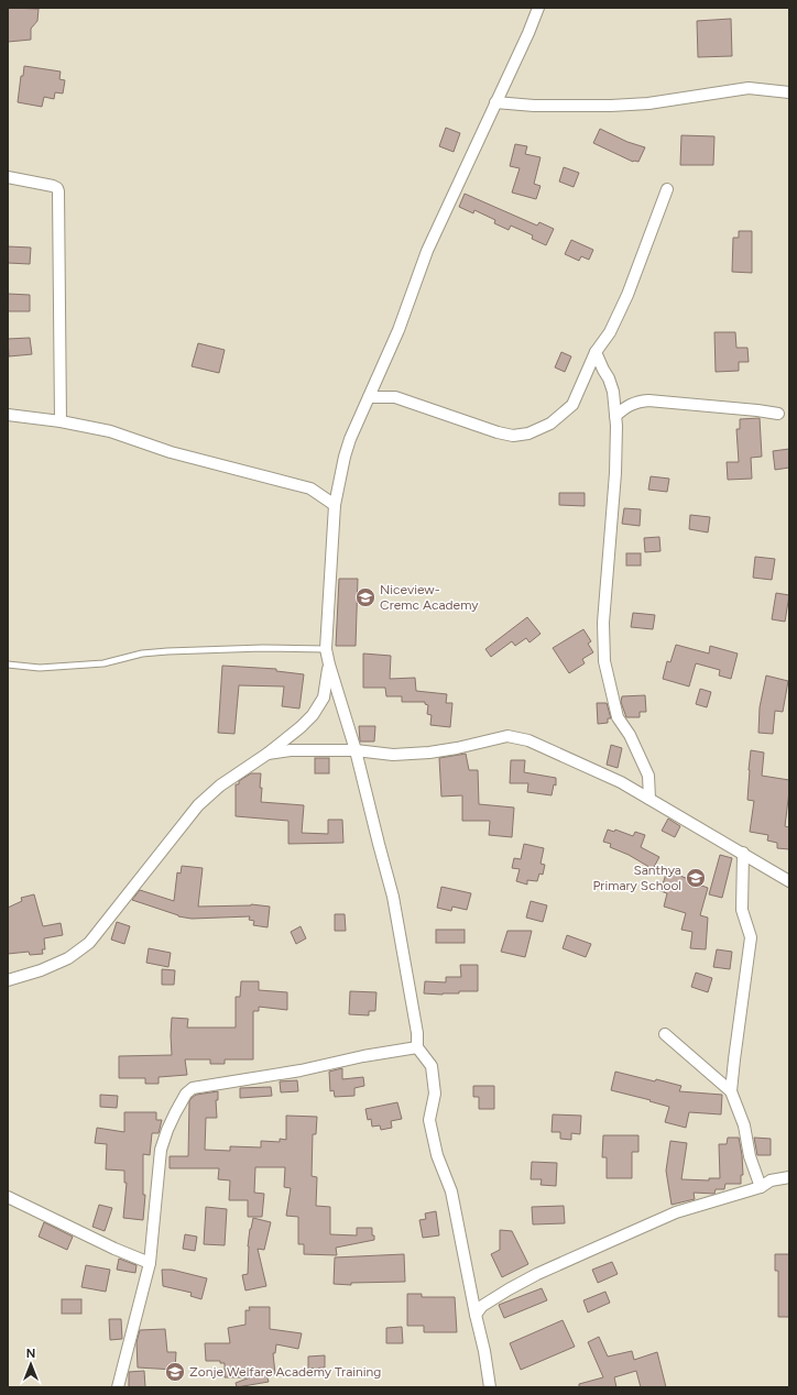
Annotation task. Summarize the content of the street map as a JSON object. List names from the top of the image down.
{
  "places": {
    "school or university": ["Niceview- Cremc Academy", "Santhya Primary School", "Zonje Welfare Academy Training"]
  },
  "north": "top"
}
